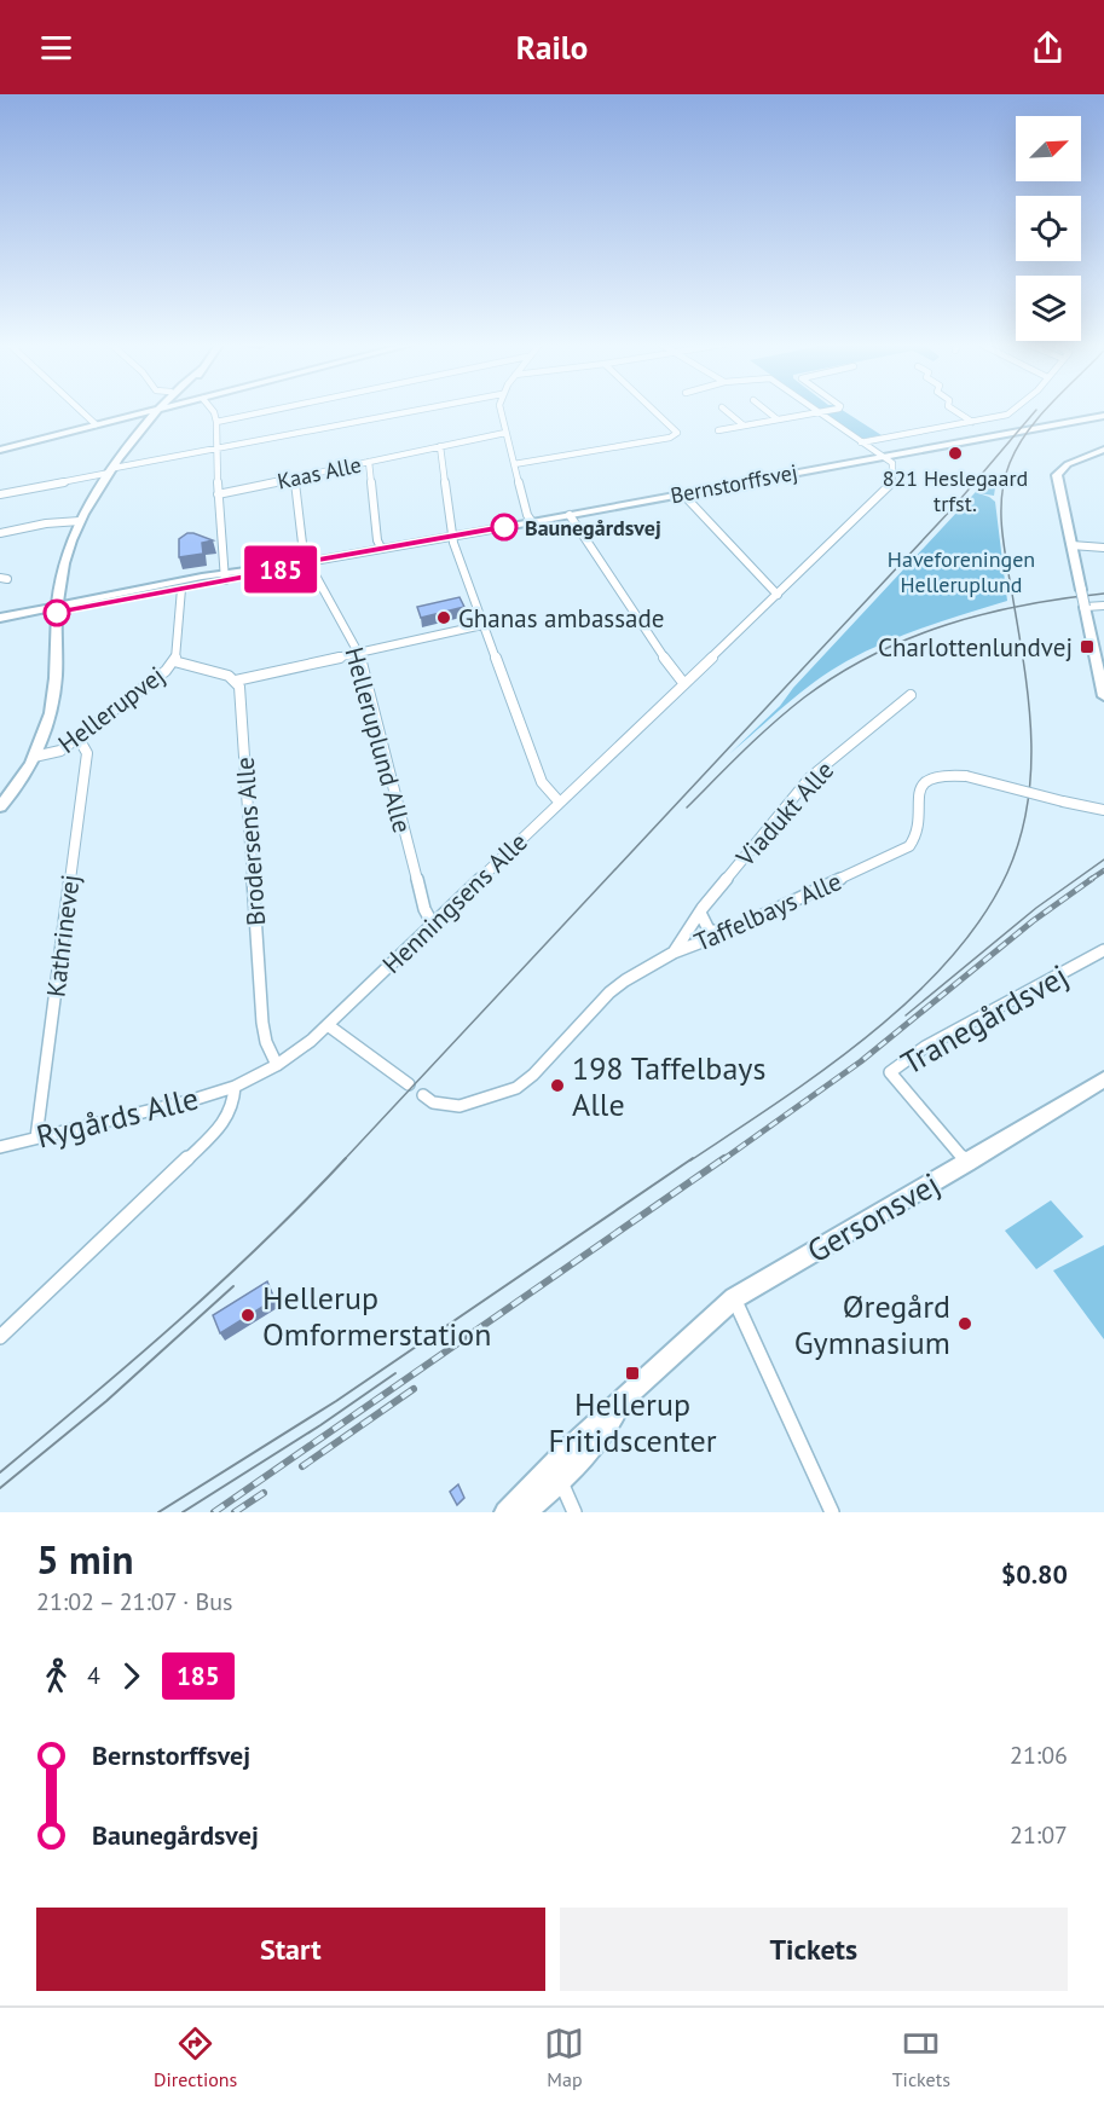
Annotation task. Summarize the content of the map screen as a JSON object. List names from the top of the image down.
{
  "streets": {
    "street": [
      "Kaas Alle",
      "Bernstorffsvej",
      "Hellerupvej",
      "Helleruplund Alle",
      "Viadukt Alle",
      "Brodersens Alle",
      "Henningsens Alle",
      "Taffelbays Alle",
      "Kathrinevej",
      "Tranegårdsvej",
      "Rygårds Alle",
      "Gersonsvej"
    ]
  },
  "crossings": [
    ["Kaas Alle", "Helleruplund Alle"],
    ["Bernstorffsvej", "Hellerupvej"],
    ["Bernstorffsvej", "Helleruplund Alle"],
    ["Bernstorffsvej", "Henningsens Alle"],
    ["Hellerupvej", "Kathrinevej"],
    ["Helleruplund Alle", "Henningsens Alle"],
    ["Viadukt Alle", "Taffelbays Alle"],
    ["Brodersens Alle", "Henningsens Alle"],
    ["Henningsens Alle", "Rygårds Alle"],
    ["Kathrinevej", "Rygårds Alle"],
    ["Tranegårdsvej", "Gersonsvej"]
  ],
  "parks": ["Haveforeningen Helleruplund"],
  "places": {
    "other": [
      "821 Heslegaard trfst.",
      "Baunegårdsvej",
      "Ghanas ambassade",
      "198 Taffelbays Alle",
      "Hellerup Omformerstation",
      "Øregård Gymnasium"
    ],
    "transit": ["Charlottenlundvej", "Hellerup Fritidscenter"]
  },
  "lines": ["bus line 185"],
  "north": "top right",
  "page": {
    "header": "Railo",
    "on_map": "185",
    "heading": ["5 min", "21:02 – 21:07 · Bus", "$0.80"],
    "legs": ["4", "185"],
    "list": [
      {
        "name": "Bernstorffsvej",
        "value": "21:06"
      },
      {
        "name": "Baunegårdsvej",
        "value": "21:07"
      }
    ],
    "buttons": ["Start", "Tickets"],
    "tabs": ["Directions", "Map", "Tickets"]
  }
}
